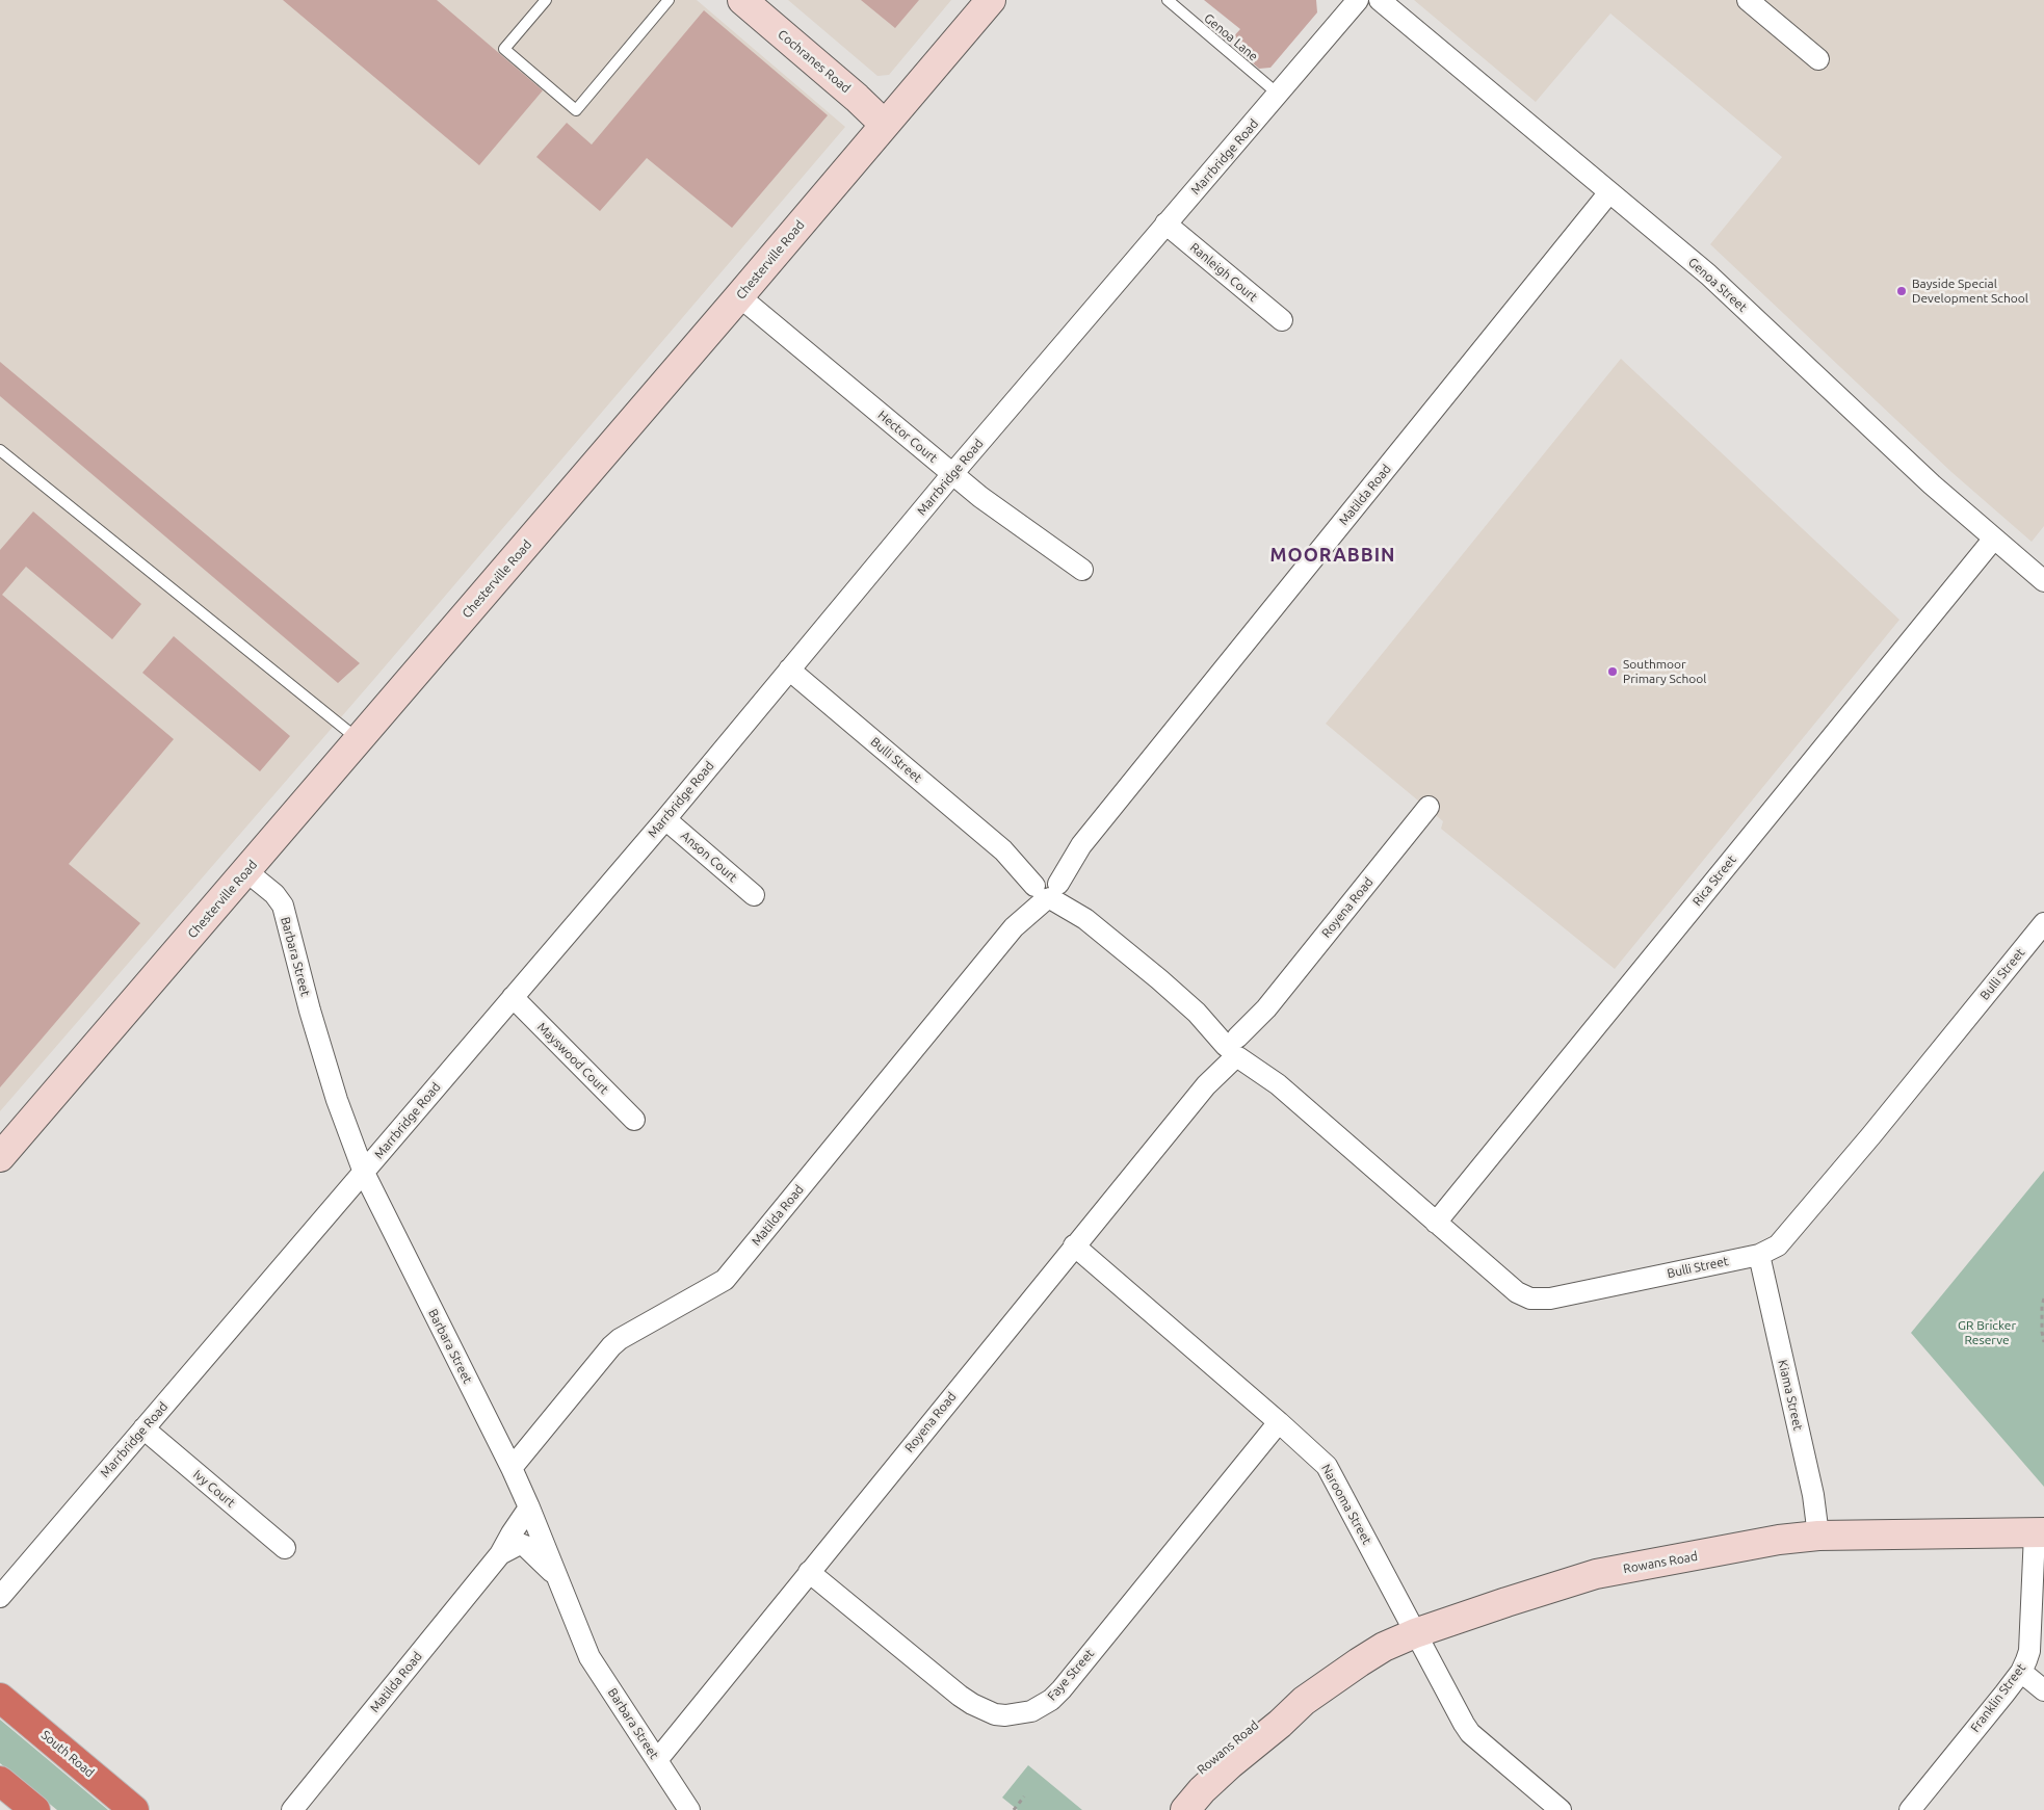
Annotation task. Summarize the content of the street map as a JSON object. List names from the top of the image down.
{
  "streets": {
    "highway": ["South Road"],
    "main road": ["Cochranes Road", "Chesterville Road", "Rowans Road"],
    "street": [
      "Marrbridge Road",
      "Ranleigh Court",
      "Genoa Street",
      "Hector Court",
      "Matilda Road",
      "Bulli Street",
      "Anson Court",
      "Rica Street",
      "Royena Road",
      "Barbara Street",
      "Mayswood Court",
      "Kiama Street",
      "Ivy Court",
      "Narooma Street",
      "Faye Street",
      "Franklin Street"
    ],
    "lane": ["Genoa Lane"]
  },
  "crossings": [
    ["Genoa Lane", "Marrbridge Road"],
    ["Cochranes Road", "Chesterville Road"],
    ["Marrbridge Road", "Ranleigh Court"],
    ["Marrbridge Road", "Hector Court"],
    ["Marrbridge Road", "Bulli Street"],
    ["Marrbridge Road", "Anson Court"],
    ["Marrbridge Road", "Barbara Street"],
    ["Marrbridge Road", "Mayswood Court"],
    ["Marrbridge Road", "Ivy Court"],
    ["Chesterville Road", "Hector Court"],
    ["Chesterville Road", "Barbara Street"],
    ["Genoa Street", "Matilda Road"],
    ["Genoa Street", "Rica Street"],
    ["Matilda Road", "Bulli Street"],
    ["Matilda Road", "Barbara Street"],
    ["Bulli Street", "Rica Street"],
    ["Bulli Street", "Royena Road"],
    ["Bulli Street", "Kiama Street"],
    ["Royena Road", "Barbara Street"],
    ["Royena Road", "Narooma Street"],
    ["Royena Road", "Faye Street"],
    ["Kiama Street", "Rowans Road"],
    ["Narooma Street", "Rowans Road"],
    ["Narooma Street", "Faye Street"],
    ["Rowans Road", "Franklin Street"]
  ],
  "districts": ["MOORABBIN"],
  "parks": ["GR Bricker Reserve"],
  "places": ["Bayside Special Development School", "Southmoor Primary School"]
}
